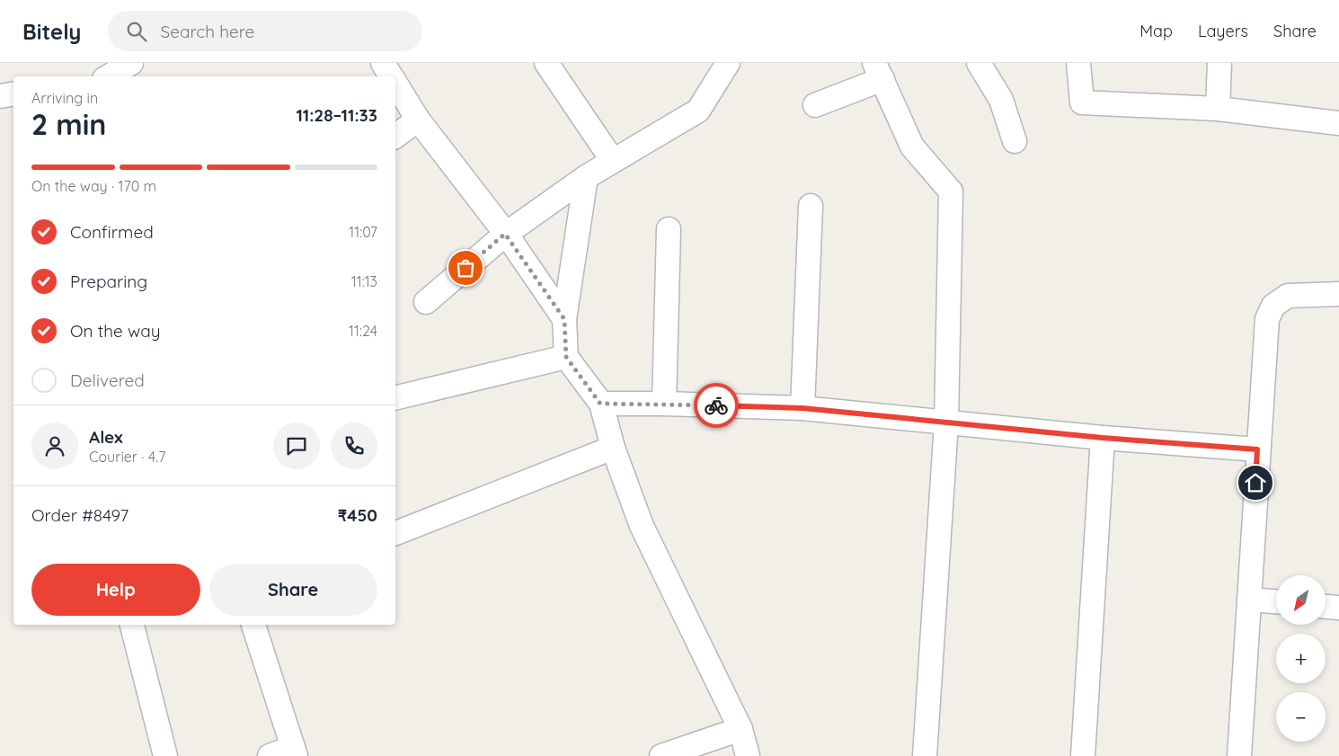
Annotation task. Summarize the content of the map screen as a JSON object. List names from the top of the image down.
{
  "north": "bottom left",
  "page": {
    "header": "Bitely",
    "search": "Search here",
    "nav": ["Map", "Layers", "Share"],
    "heading": ["2 min", "Arriving in", "11:28–11:33"],
    "panel": [
      "Alex",
      "Courier · 4.7",
      "Order #8497",
      "₹450"
    ],
    "bar": "On the way · 170 m",
    "list": [
      ["Confirmed", "11:07"],
      ["Preparing", "11:13"],
      ["On the way", "11:24"],
      "Delivered"
    ],
    "buttons": ["Help", "Share"],
    "map_buttons": ["+", "−"]
  }
}
